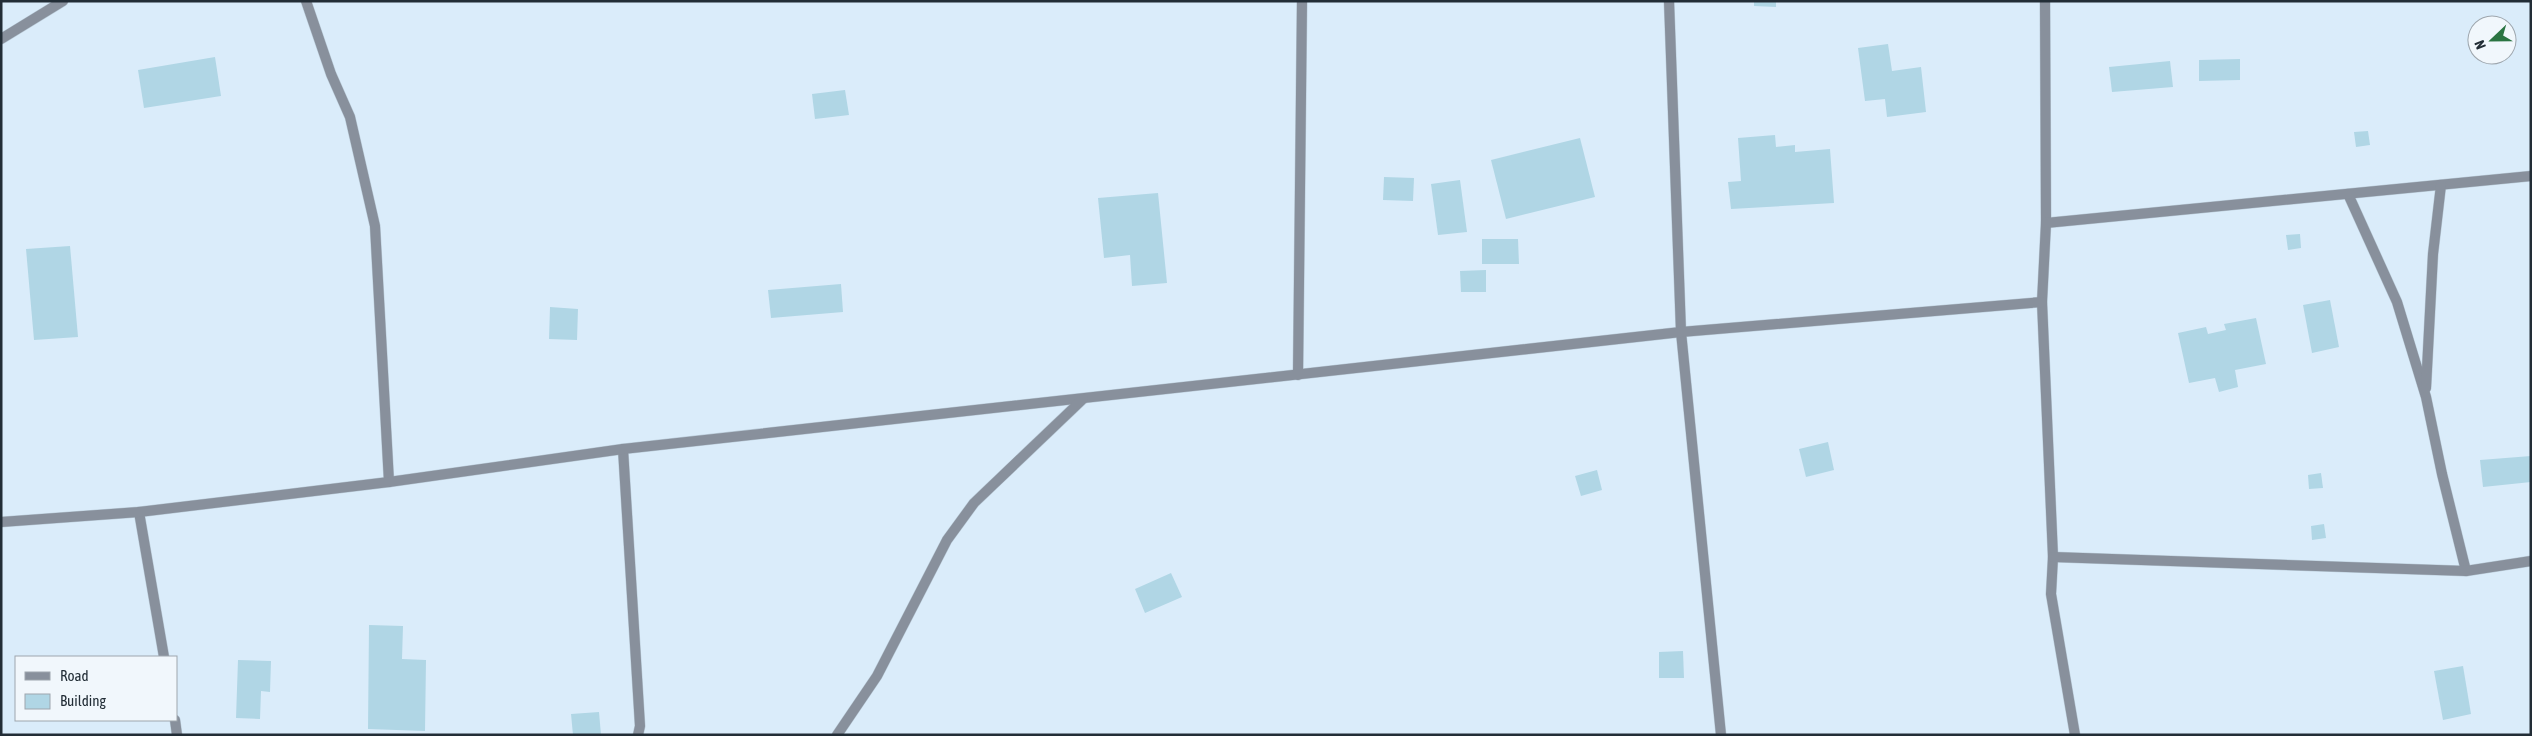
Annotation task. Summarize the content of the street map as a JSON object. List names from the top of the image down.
{
  "legend": ["Road", "Building"],
  "north": "left"
}
